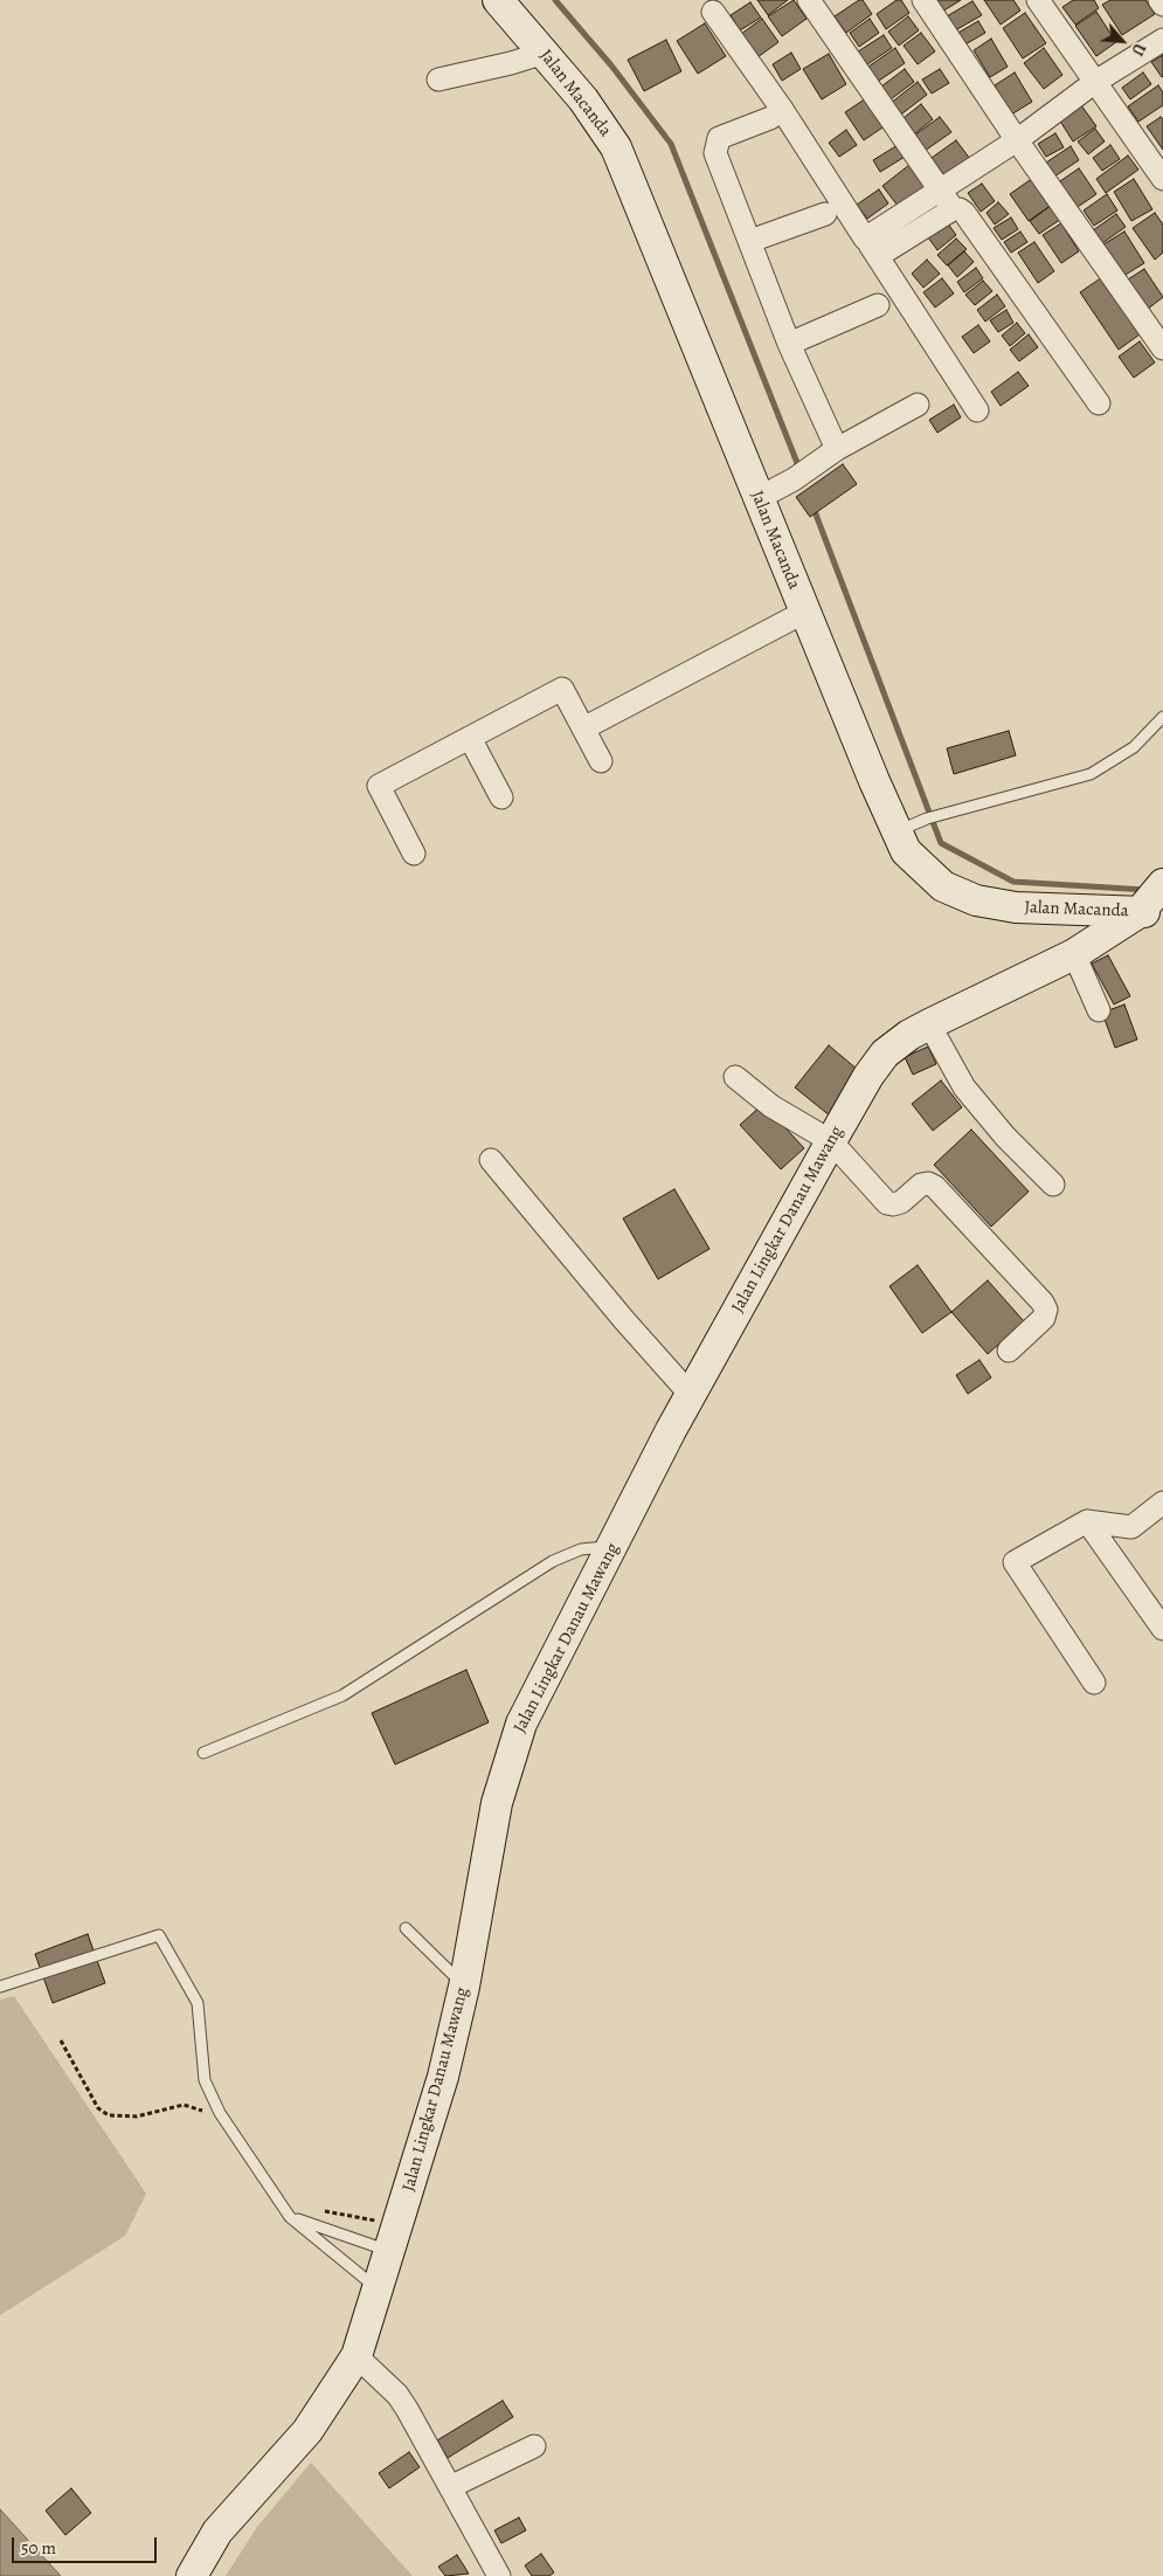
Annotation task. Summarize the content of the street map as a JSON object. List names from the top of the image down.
{
  "streets": {
    "street": ["Jalan Macanda", "Jalan Lingkar Danau Mawang"]
  },
  "crossings": [
    ["Jalan Macanda", "Jalan Lingkar Danau Mawang"]
  ],
  "scale_bar": "50 m",
  "north": "bottom right"
}
